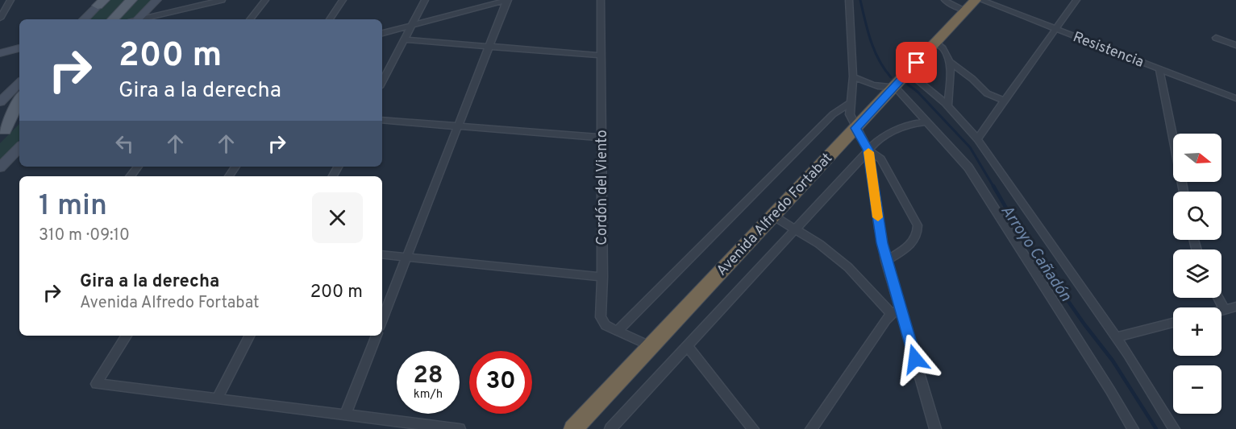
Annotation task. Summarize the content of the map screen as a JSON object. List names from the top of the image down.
{
  "streets": {
    "highway": ["Avenida Alfredo Fortabat"],
    "street": ["Resistencia", "Cordón del Viento"]
  },
  "crossings": [
    ["Cordón del Viento", "Avenida Alfredo Fortabat"]
  ],
  "water": ["Arroyo Cañadón"],
  "north": "right",
  "page": {
    "turn": ["200 m", "Gira a la derecha"],
    "map_buttons": ["+", "−"],
    "heading": ["1 min", "310 m · 09:10"],
    "list": [
      {
        "name": "Gira a la derecha",
        "note": "Avenida Alfredo Fortabat",
        "value": "200 m"
      }
    ],
    "speed": "28 km/h",
    "limit": "30"
  }
}
